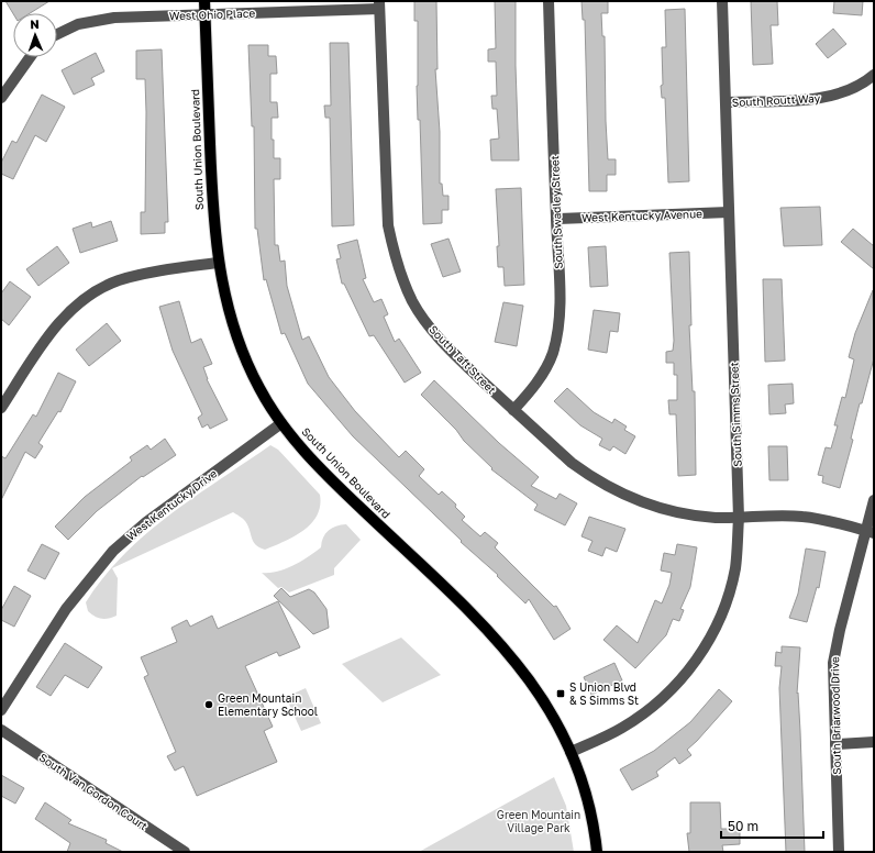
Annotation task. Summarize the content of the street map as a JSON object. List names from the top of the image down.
{
  "streets": {
    "main road": ["South Union Boulevard"],
    "street": [
      "West Ohio Place",
      "South Routt Way",
      "South Swadley Street",
      "West Kentucky Avenue",
      "South Taft Street",
      "South Simms Street",
      "West Kentucky Drive",
      "South Briarwood Drive",
      "South Van Gordon Court"
    ]
  },
  "crossings": [
    ["West Ohio Place", "South Union Boulevard"],
    ["West Ohio Place", "South Taft Street"],
    ["South Routt Way", "South Simms Street"],
    ["South Union Boulevard", "South Simms Street"],
    ["South Union Boulevard", "West Kentucky Drive"],
    ["South Swadley Street", "West Kentucky Avenue"],
    ["South Swadley Street", "South Taft Street"],
    ["West Kentucky Avenue", "South Simms Street"],
    ["South Taft Street", "South Simms Street"]
  ],
  "parks": ["Green Mountain Village Park"],
  "places": {
    "transit": ["S Union Blvd & S Simms St"],
    "other": ["Green Mountain Elementary School"]
  },
  "scale_bar": "50 m",
  "north": "top"
}
